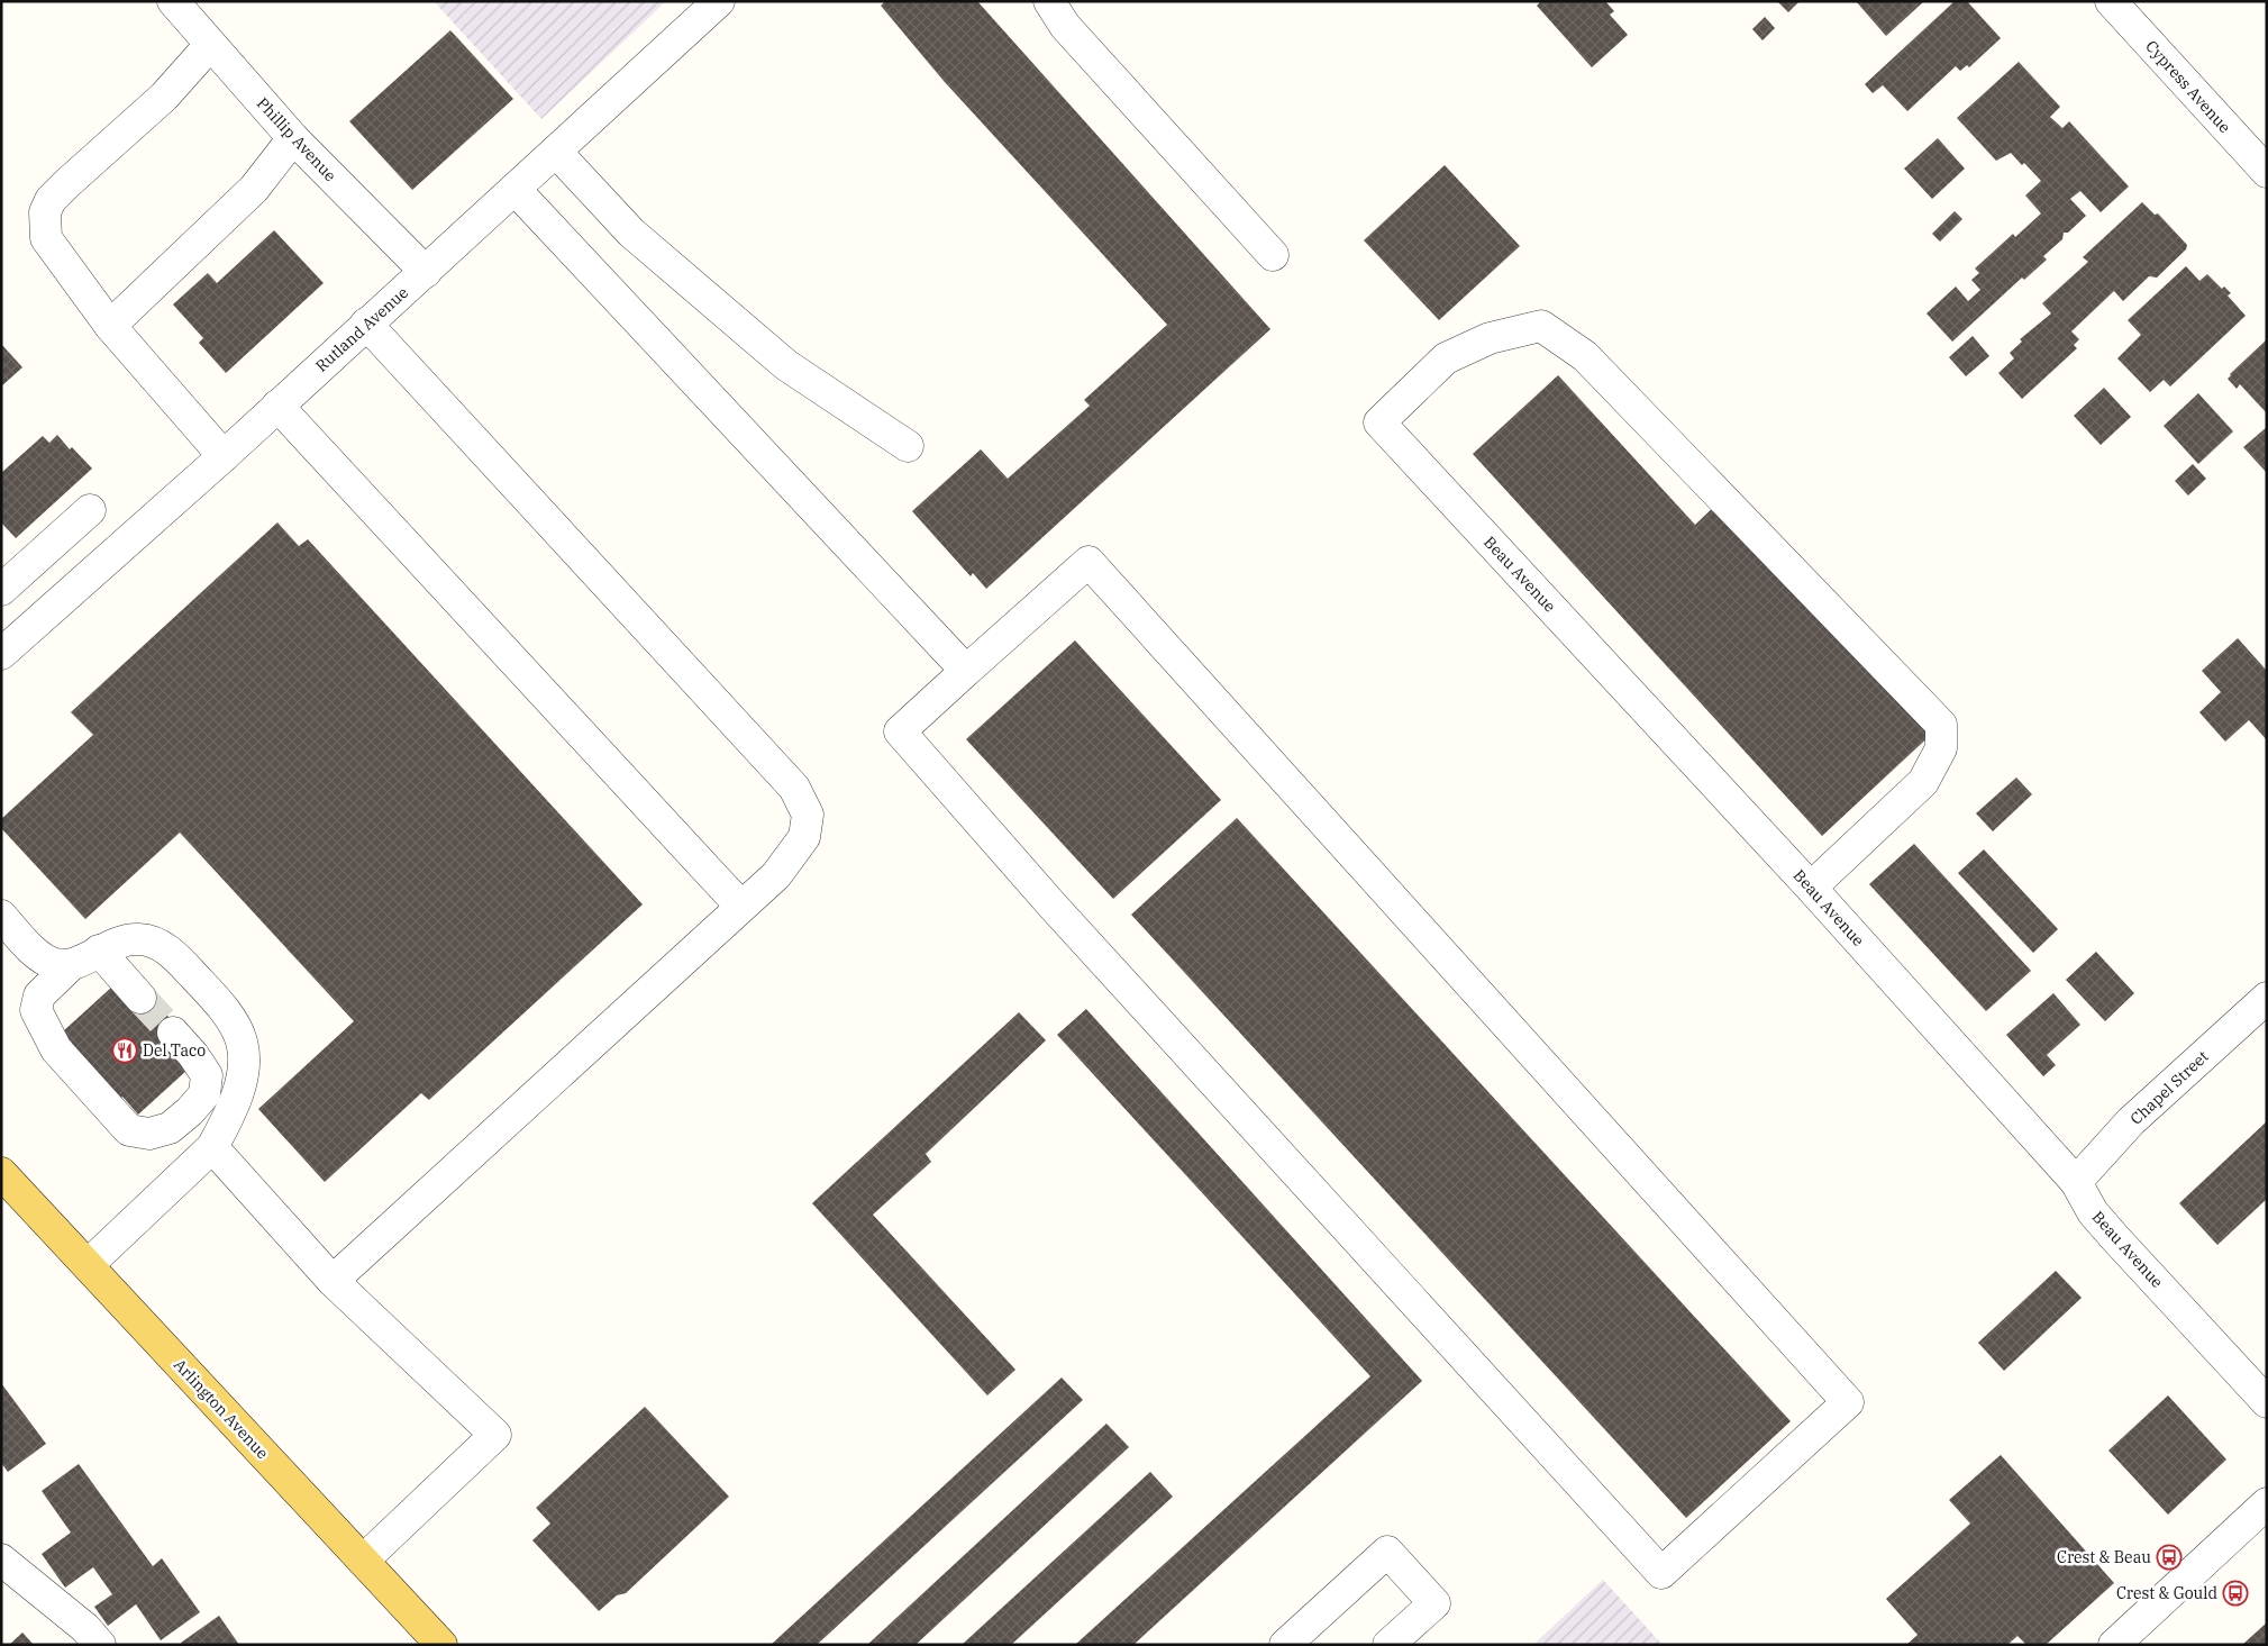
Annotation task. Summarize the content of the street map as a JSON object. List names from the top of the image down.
{
  "streets": {
    "main road": ["Arlington Avenue"],
    "street": [
      "Cypress Avenue",
      "Phillip Avenue",
      "Rutland Avenue",
      "Beau Avenue",
      "Chapel Street"
    ]
  },
  "crossings": [
    ["Phillip Avenue", "Rutland Avenue"],
    ["Beau Avenue", "Chapel Street"]
  ],
  "places": {
    "restaurant": ["Del Taco"],
    "bus stop": ["Crest & Beau", "Crest & Gould"]
  }
}
